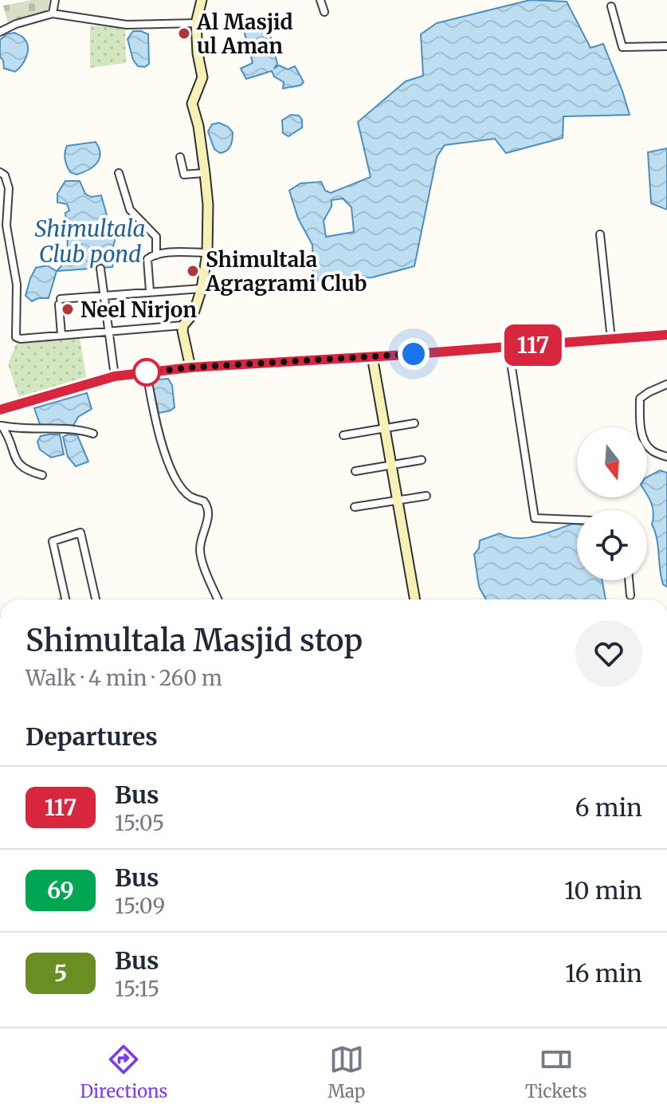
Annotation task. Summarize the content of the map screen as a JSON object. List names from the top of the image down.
{
  "water": ["Shimultala Club pond"],
  "places": ["Al Masjid ul Aman", "Shimultala Agragrami Club", "Neel Nirjon"],
  "lines": ["bus line 117"],
  "north": "bottom",
  "page": {
    "on_map": "117",
    "heading": [
      ["Shimultala Masjid stop", "Walk · 4 min · 260 m"],
      "Departures"
    ],
    "list": [
      {
        "mark": "117",
        "name": "Bus",
        "note": "15:05",
        "value": "6 min"
      },
      {
        "mark": "69",
        "name": "Bus",
        "note": "15:09",
        "value": "10 min"
      },
      {
        "mark": "5",
        "name": "Bus",
        "note": "15:15",
        "value": "16 min"
      }
    ],
    "tabs": ["Directions", "Map", "Tickets"]
  }
}
